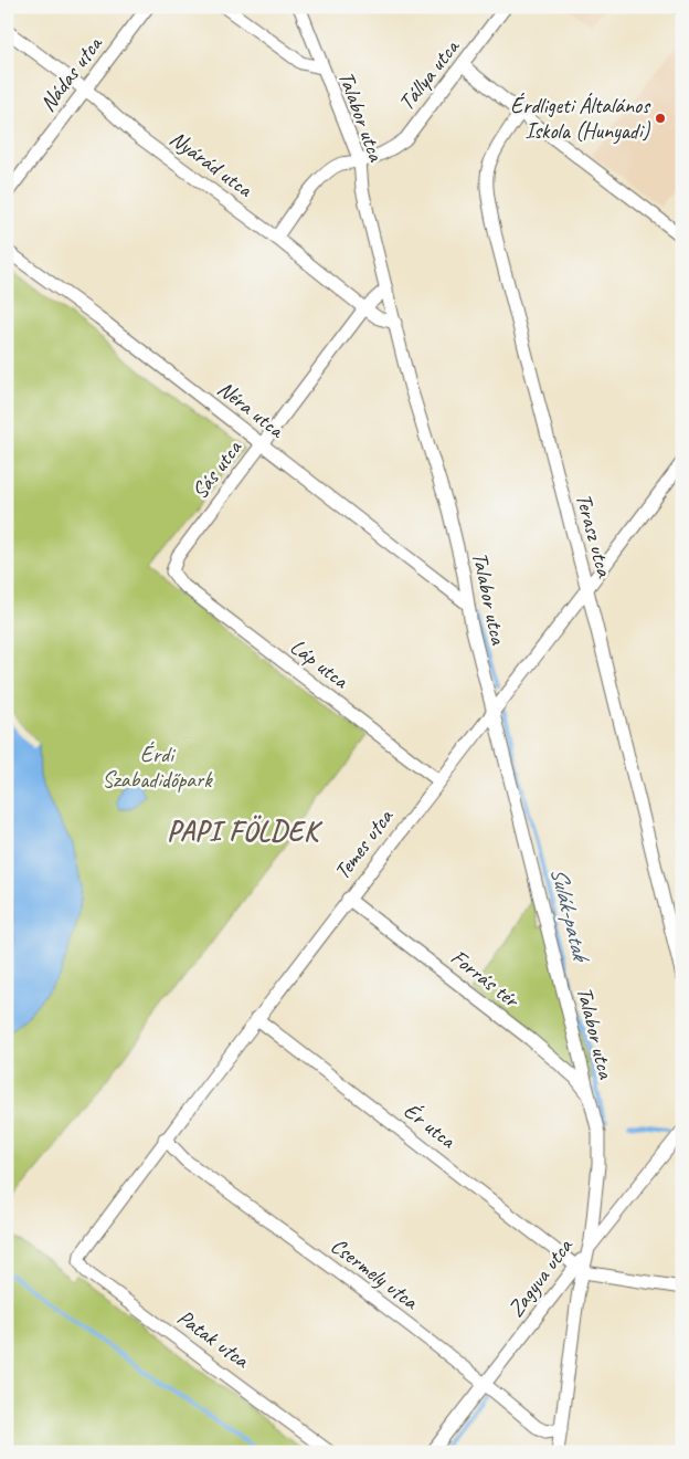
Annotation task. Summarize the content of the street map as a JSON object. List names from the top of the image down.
{
  "streets": {
    "street": [
      "Nádas utca",
      "Tállya utca",
      "Talabor utca",
      "Nyárád utca",
      "Néra utca",
      "Sás utca",
      "Terasz utca",
      "Láp utca",
      "Temes utca",
      "Forrás tér",
      "Ér utca",
      "Csermely utca",
      "Zagyva utca",
      "Patak utca"
    ]
  },
  "crossings": [
    ["Nádas utca", "Nyárád utca"],
    ["Tállya utca", "Talabor utca"],
    ["Tállya utca", "Nyárád utca"],
    ["Talabor utca", "Nyárád utca"],
    ["Talabor utca", "Néra utca"],
    ["Talabor utca", "Sás utca"],
    ["Talabor utca", "Temes utca"],
    ["Talabor utca", "Forrás tér"],
    ["Talabor utca", "Zagyva utca"],
    ["Nyárád utca", "Sás utca"],
    ["Néra utca", "Sás utca"],
    ["Sás utca", "Láp utca"],
    ["Terasz utca", "Temes utca"],
    ["Láp utca", "Temes utca"],
    ["Temes utca", "Forrás tér"],
    ["Temes utca", "Ér utca"],
    ["Temes utca", "Csermely utca"],
    ["Temes utca", "Patak utca"],
    ["Ér utca", "Zagyva utca"],
    ["Csermely utca", "Zagyva utca"]
  ],
  "districts": ["PAPI FÖLDEK"],
  "water": ["Sulák-patak"],
  "parks": ["Érdi Szabadidőpark"],
  "places": ["Érdligeti Általános Iskola (Hunyadi)"]
}
